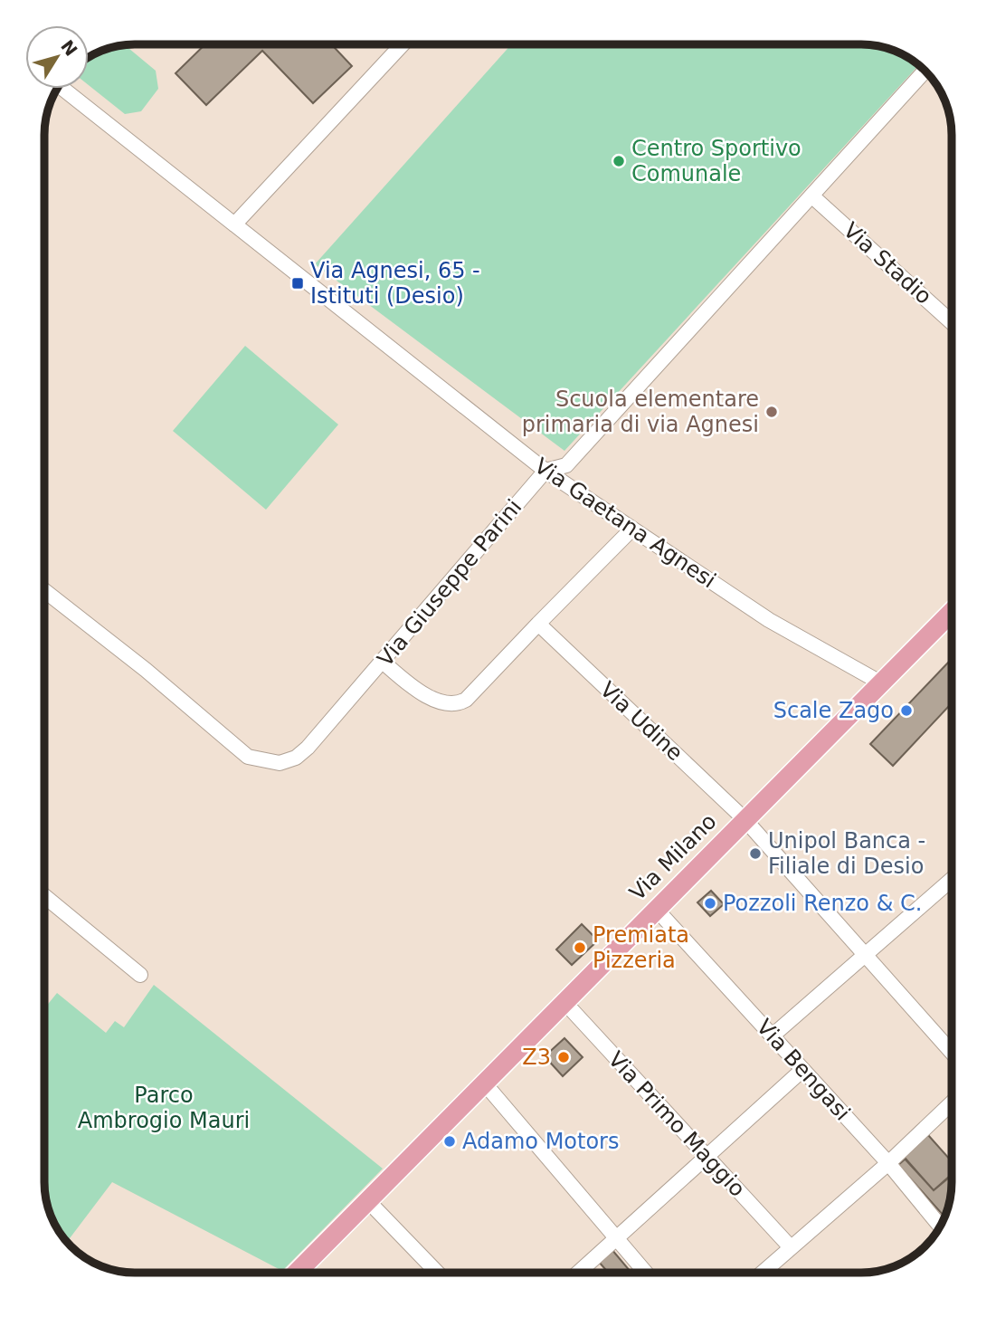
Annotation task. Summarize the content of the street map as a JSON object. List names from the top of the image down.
{
  "streets": {
    "main road": ["Via Milano"],
    "street": [
      "Via Stadio",
      "Via Gaetana Agnesi",
      "Via Giuseppe Parini",
      "Via Udine",
      "Via Bengasi",
      "Via Primo Maggio"
    ]
  },
  "crossings": [
    ["Via Stadio", "Via Giuseppe Parini"],
    ["Via Gaetana Agnesi", "Via Giuseppe Parini"],
    ["Via Gaetana Agnesi", "Via Milano"],
    ["Via Udine", "Via Milano"],
    ["Via Milano", "Via Bengasi"],
    ["Via Milano", "Via Primo Maggio"]
  ],
  "parks": ["Parco Ambrogio Mauri"],
  "places": {
    "other": [
      "Centro Sportivo Comunale",
      "Scuola elementare primaria di via Agnesi",
      "Scale Zago",
      "Unipol Banca - Filiale di Desio",
      "Pozzoli Renzo & C.",
      "Premiata Pizzeria",
      "Z3",
      "Adamo Motors"
    ],
    "transit": ["Via Agnesi, 65 - Istituti (Desio)"]
  },
  "north": "top right"
}
